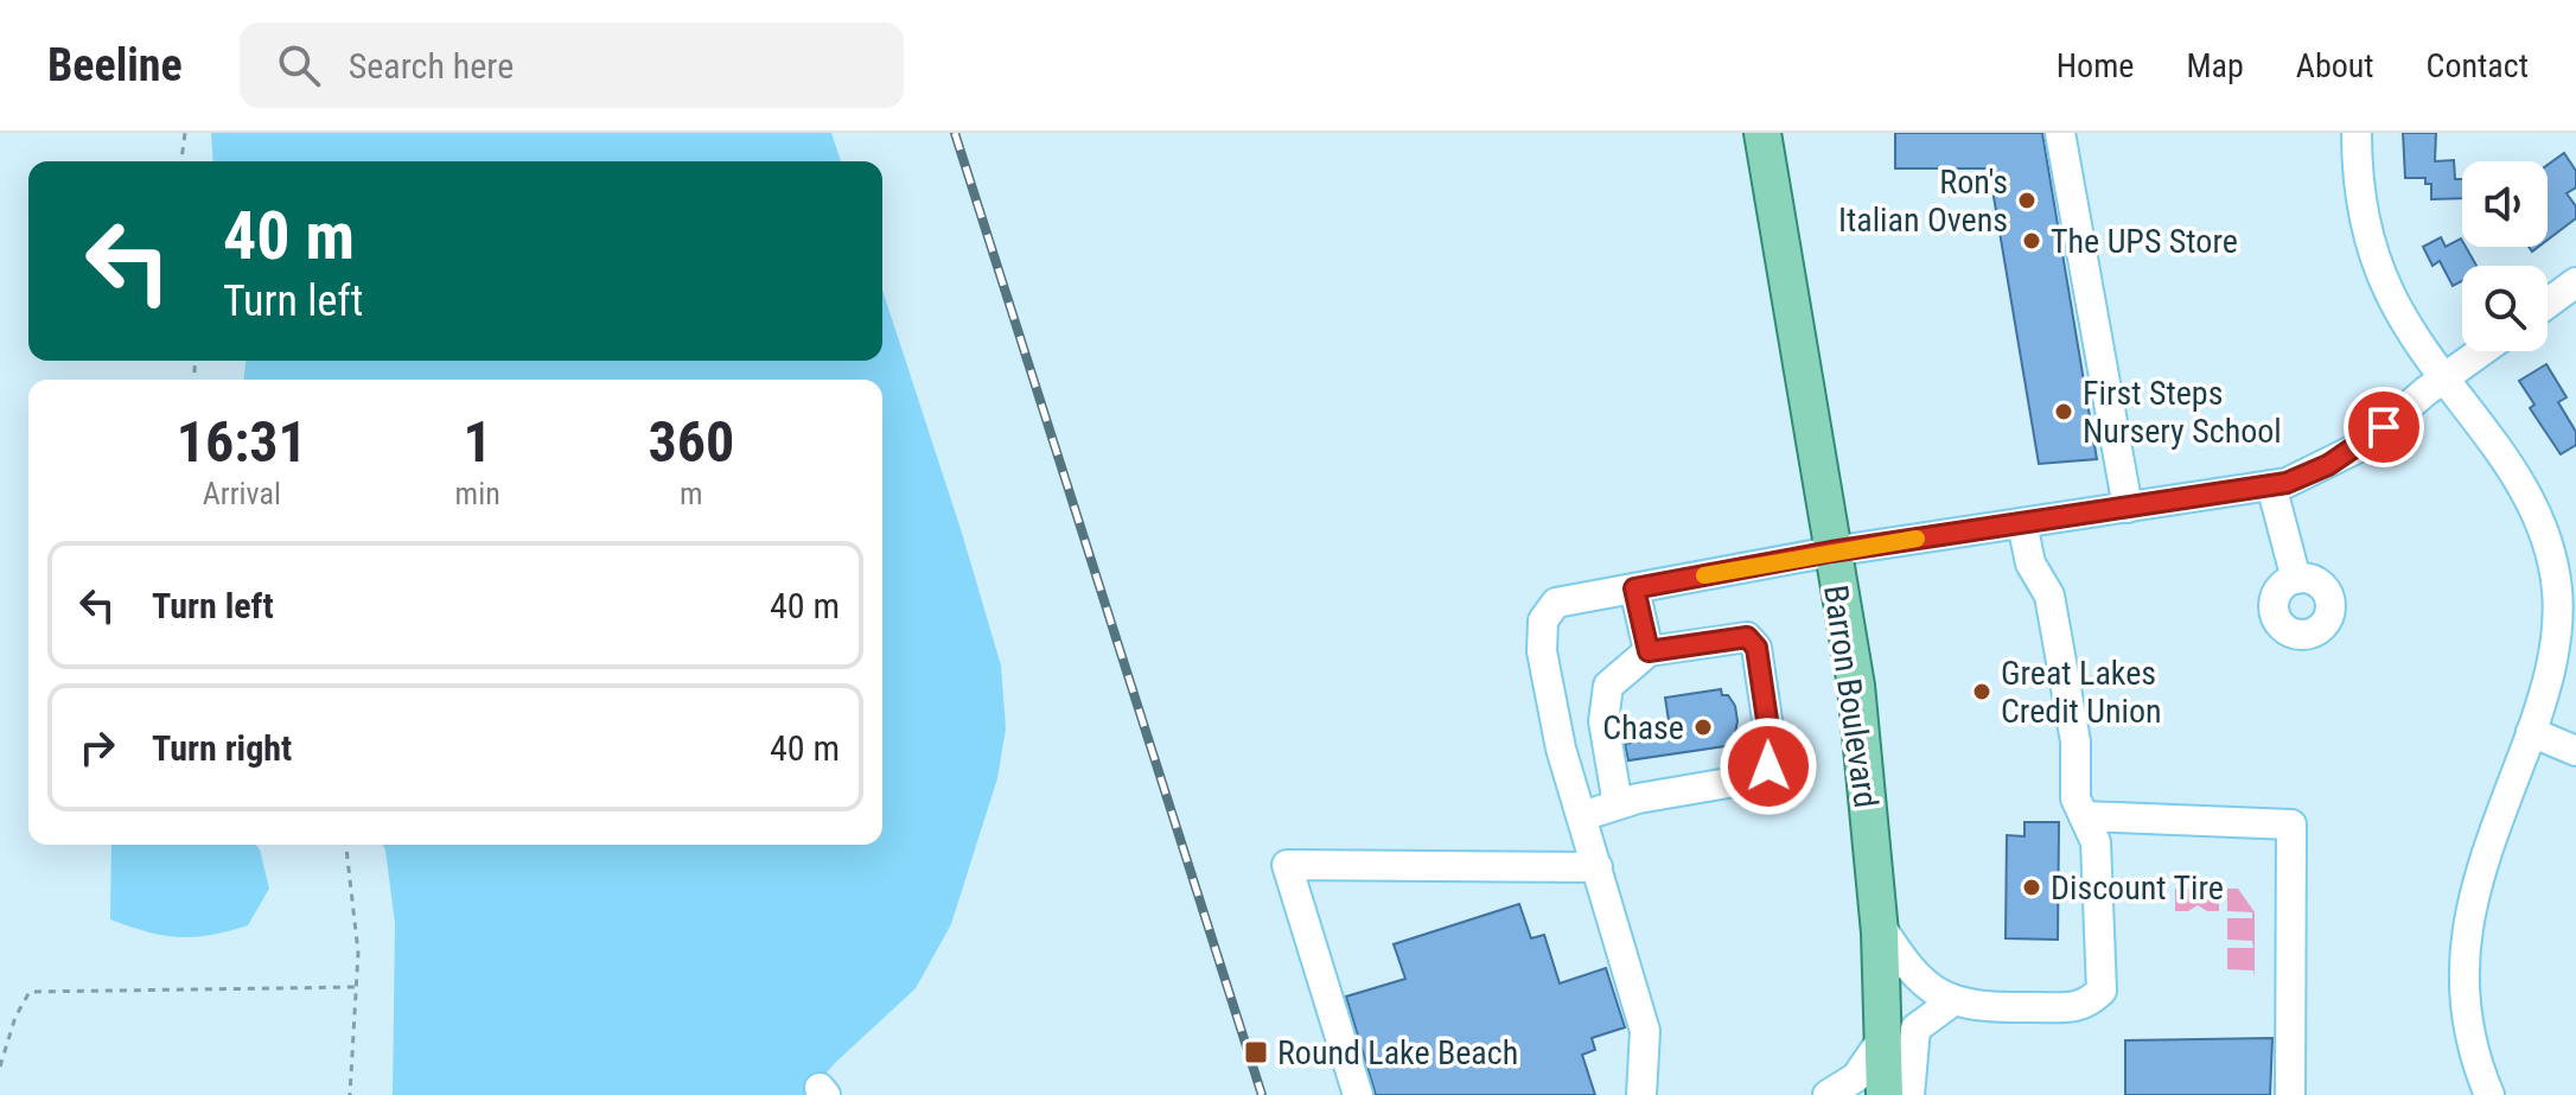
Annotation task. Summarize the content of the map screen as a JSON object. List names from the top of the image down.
{
  "streets": {
    "main road": ["Barron Boulevard"]
  },
  "places": {
    "other": [
      "Ron's Italian Ovens",
      "The UPS Store",
      "First Steps Nursery School",
      "Great Lakes Credit Union",
      "Chase",
      "Discount Tire"
    ],
    "transit": ["Round Lake Beach"]
  },
  "page": {
    "header": "Beeline",
    "search": "Search here",
    "nav": [
      "Home",
      "Map",
      "About",
      "Contact"
    ],
    "turn": ["40 m", "Turn left"],
    "eta": [
      "16:31",
      "Arrival",
      "1",
      "min",
      "360",
      "m"
    ],
    "list": [
      {
        "name": "Turn left",
        "value": "40 m"
      },
      {
        "name": "Turn right",
        "value": "40 m"
      }
    ]
  }
}
